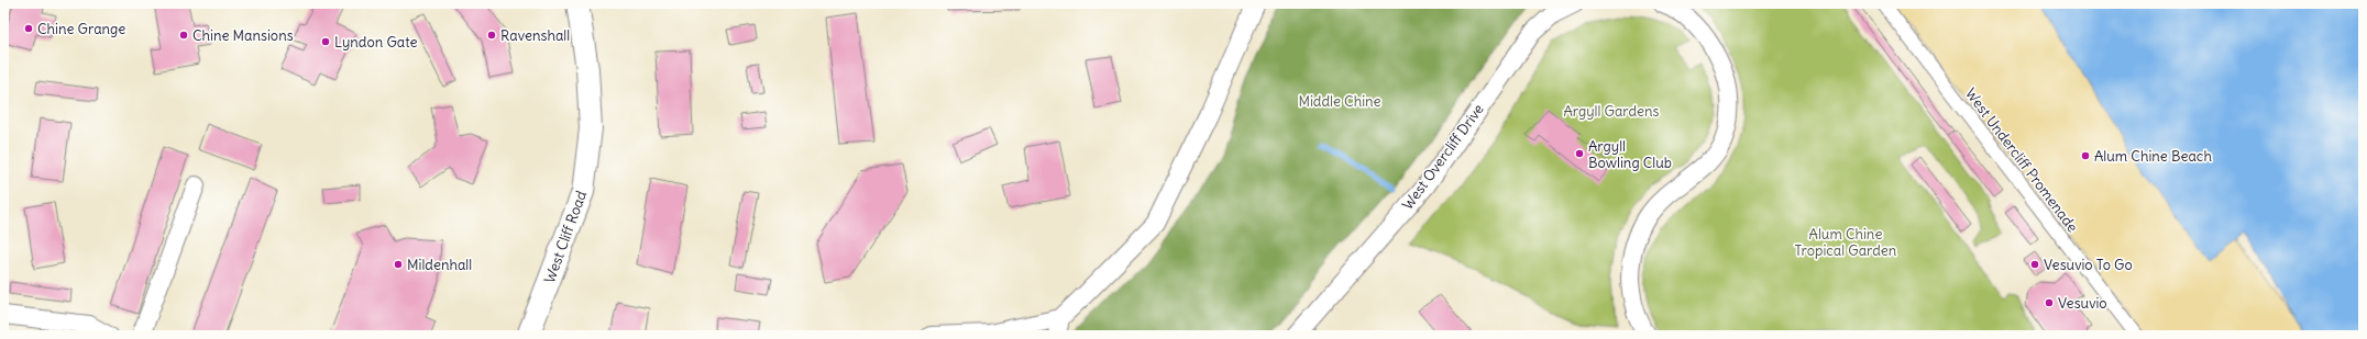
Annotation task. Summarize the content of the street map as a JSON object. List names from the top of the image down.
{
  "streets": {
    "street": ["West Overcliff Drive", "West Undercliff Promenade", "West Cliff Road"]
  },
  "parks": ["Middle Chine", "Argyll Gardens", "Alum Chine Tropical Garden"],
  "places": [
    "Chine Grange",
    "Chine Mansions",
    "Ravenshall",
    "Lyndon Gate",
    "Argyll Bowling Club",
    "Alum Chine Beach",
    "Mildenhall",
    "Vesuvio To Go",
    "Vesuvio"
  ]
}
